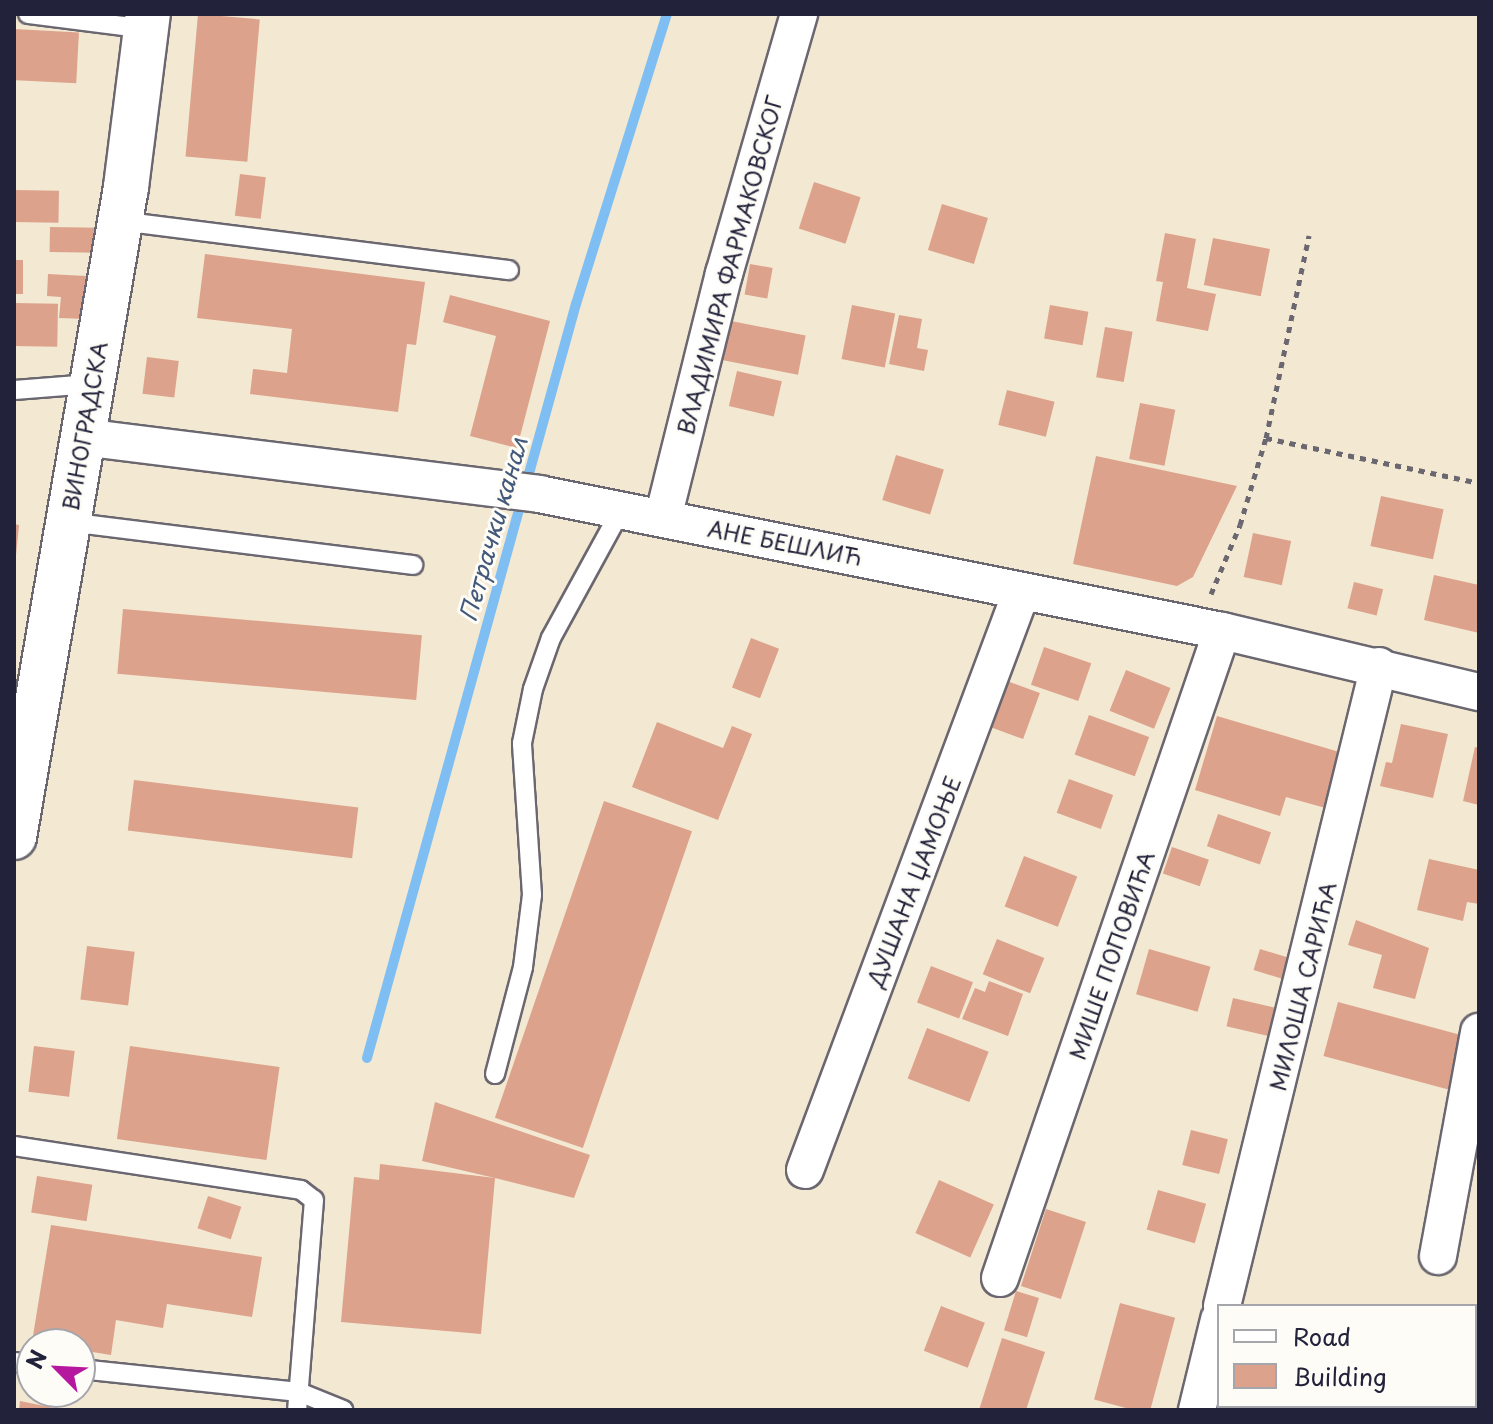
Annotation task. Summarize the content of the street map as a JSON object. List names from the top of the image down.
{
  "streets": {
    "street": [
      "ВЛАДИМИРА ФАРМАКОВСКОГ",
      "ВИНОГРАДСКА",
      "АНЕ БЕШЛИЋ",
      "ДУШАНА ЏАМОЊЕ",
      "МИШЕ ПОПОВИЋА",
      "МИЛОША САРИЋА"
    ]
  },
  "crossings": [
    ["ВЛАДИМИРА ФАРМАКОВСКОГ", "АНЕ БЕШЛИЋ"],
    ["ВИНОГРАДСКА", "АНЕ БЕШЛИЋ"],
    ["АНЕ БЕШЛИЋ", "ДУШАНА ЏАМОЊЕ"],
    ["АНЕ БЕШЛИЋ", "МИШЕ ПОПОВИЋА"],
    ["АНЕ БЕШЛИЋ", "МИЛОША САРИЋА"]
  ],
  "water": ["Петрачки канал"],
  "legend": ["Road", "Building"],
  "north": "top left"
}
